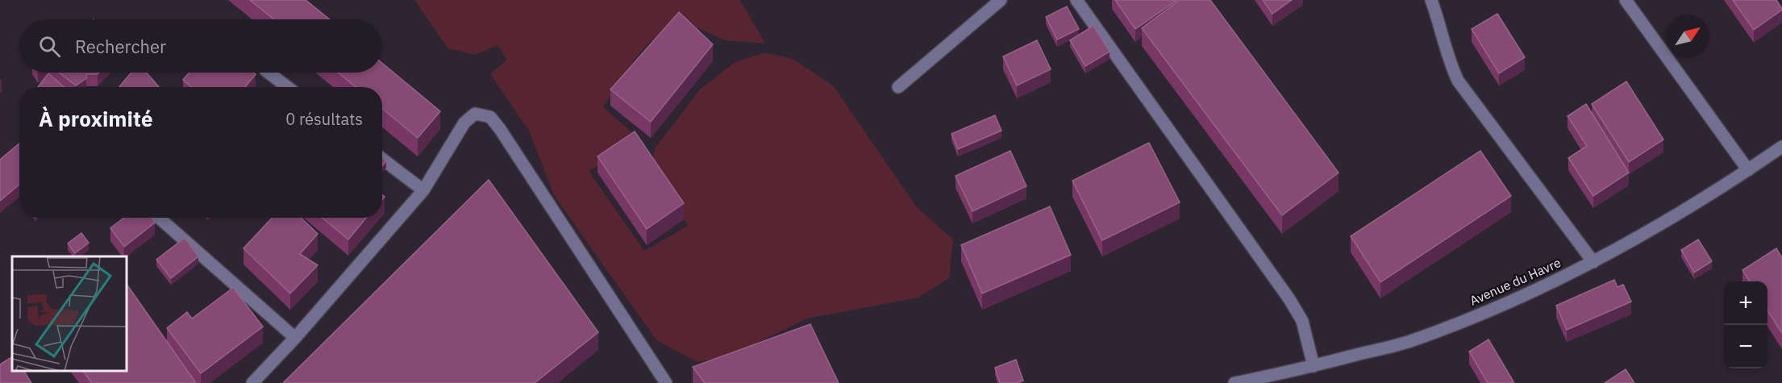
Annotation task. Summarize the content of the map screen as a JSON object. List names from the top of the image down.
{
  "streets": {
    "street": ["Avenue du Havre"]
  },
  "north": "top right",
  "page": {
    "search": "Rechercher",
    "heading": ["À proximité", "0 résultats"],
    "map_buttons": ["+", "−"]
  }
}
